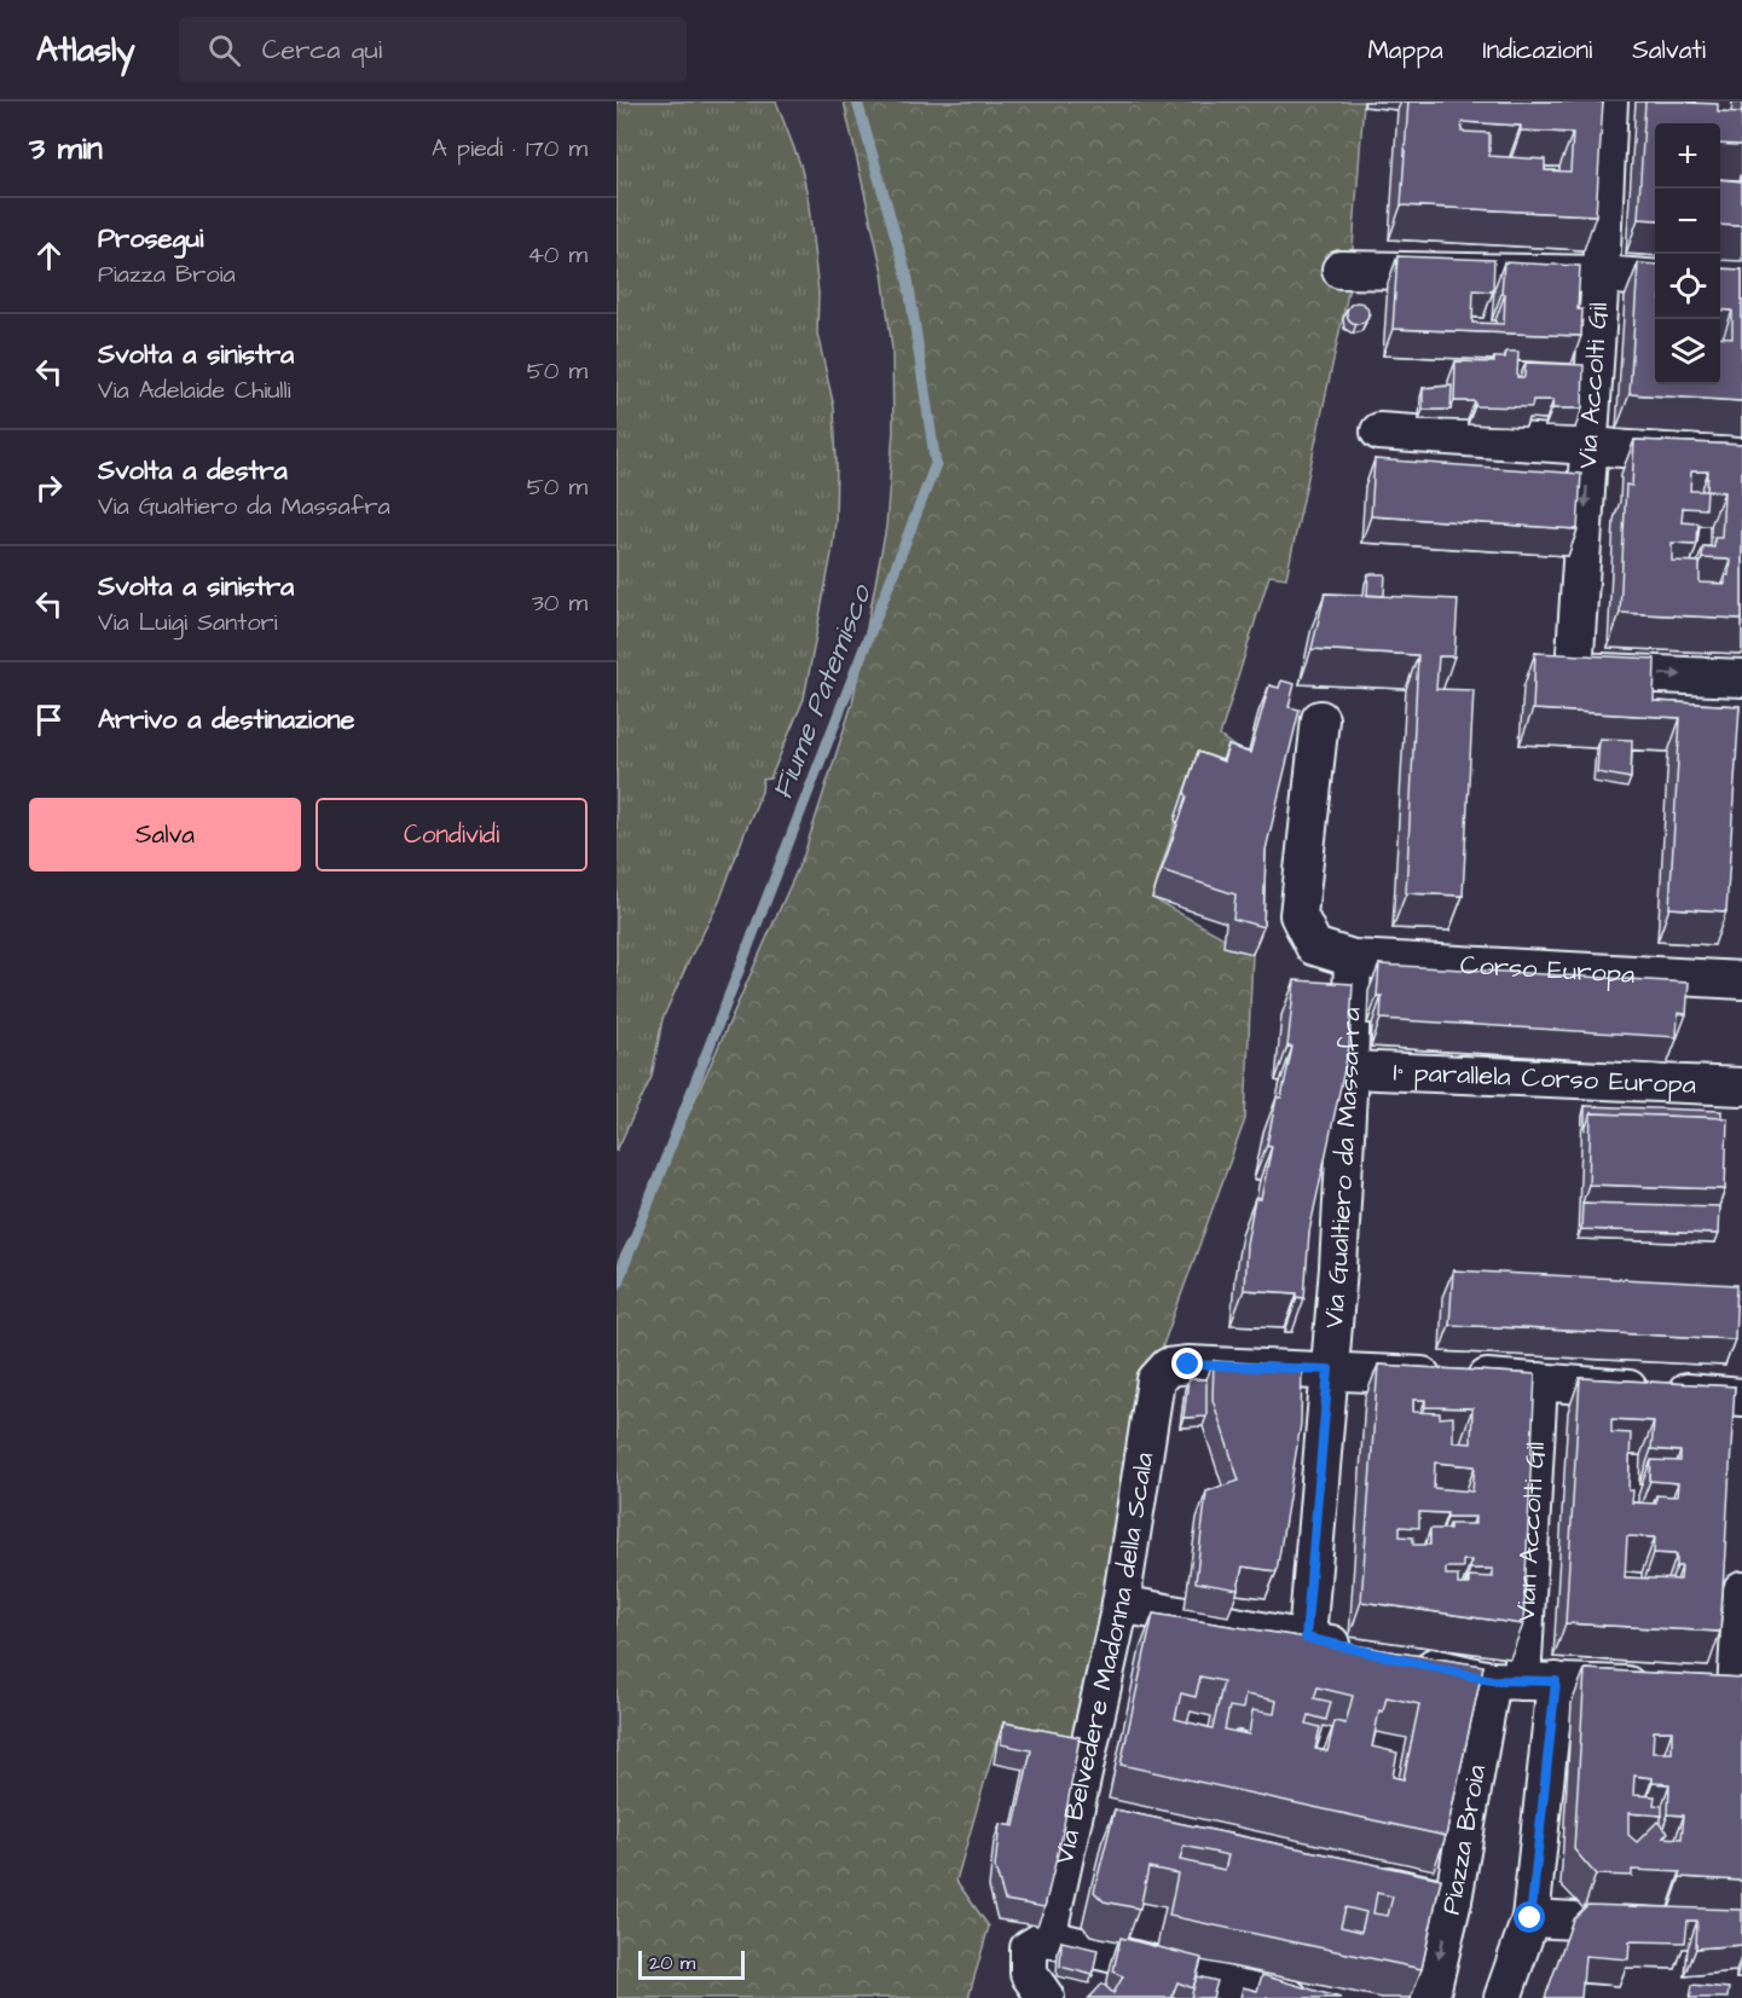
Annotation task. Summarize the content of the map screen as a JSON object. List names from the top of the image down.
{
  "streets": {
    "street": [
      "Via Accolti Gil",
      "Corso Europa",
      "I° parallela Corso Europa",
      "Via Gualtiero da Massafra",
      "Vian Accolti Gil",
      "Via Belvedere Madonna della Scala",
      "Piazza Broia"
    ]
  },
  "crossings": [
    ["Corso Europa", "Via Gualtiero da Massafra"],
    ["I° parallela Corso Europa", "Via Gualtiero da Massafra"],
    ["Via Gualtiero da Massafra", "Via Belvedere Madonna della Scala"],
    ["Vian Accolti Gil", "Piazza Broia"]
  ],
  "water": ["Fiume Patemisco"],
  "scale_bar": "20 m",
  "page": {
    "header": "Atlasly",
    "search": "Cerca qui",
    "nav": ["Mappa", "Indicazioni", "Salvati"],
    "heading": ["3 min", "A piedi · 170 m"],
    "map_buttons": ["+", "−"],
    "list": [
      ["Prosegui", "Piazza Broia", "40 m"],
      ["Svolta a sinistra", "Via Adelaide Chiulli", "50 m"],
      ["Svolta a destra", "Via Gualtiero da Massafra", "50 m"],
      ["Svolta a sinistra", "Via Luigi Santori", "30 m"],
      "Arrivo a destinazione"
    ],
    "buttons": ["Salva", "Condividi"],
    "scale": "20 m"
  }
}
